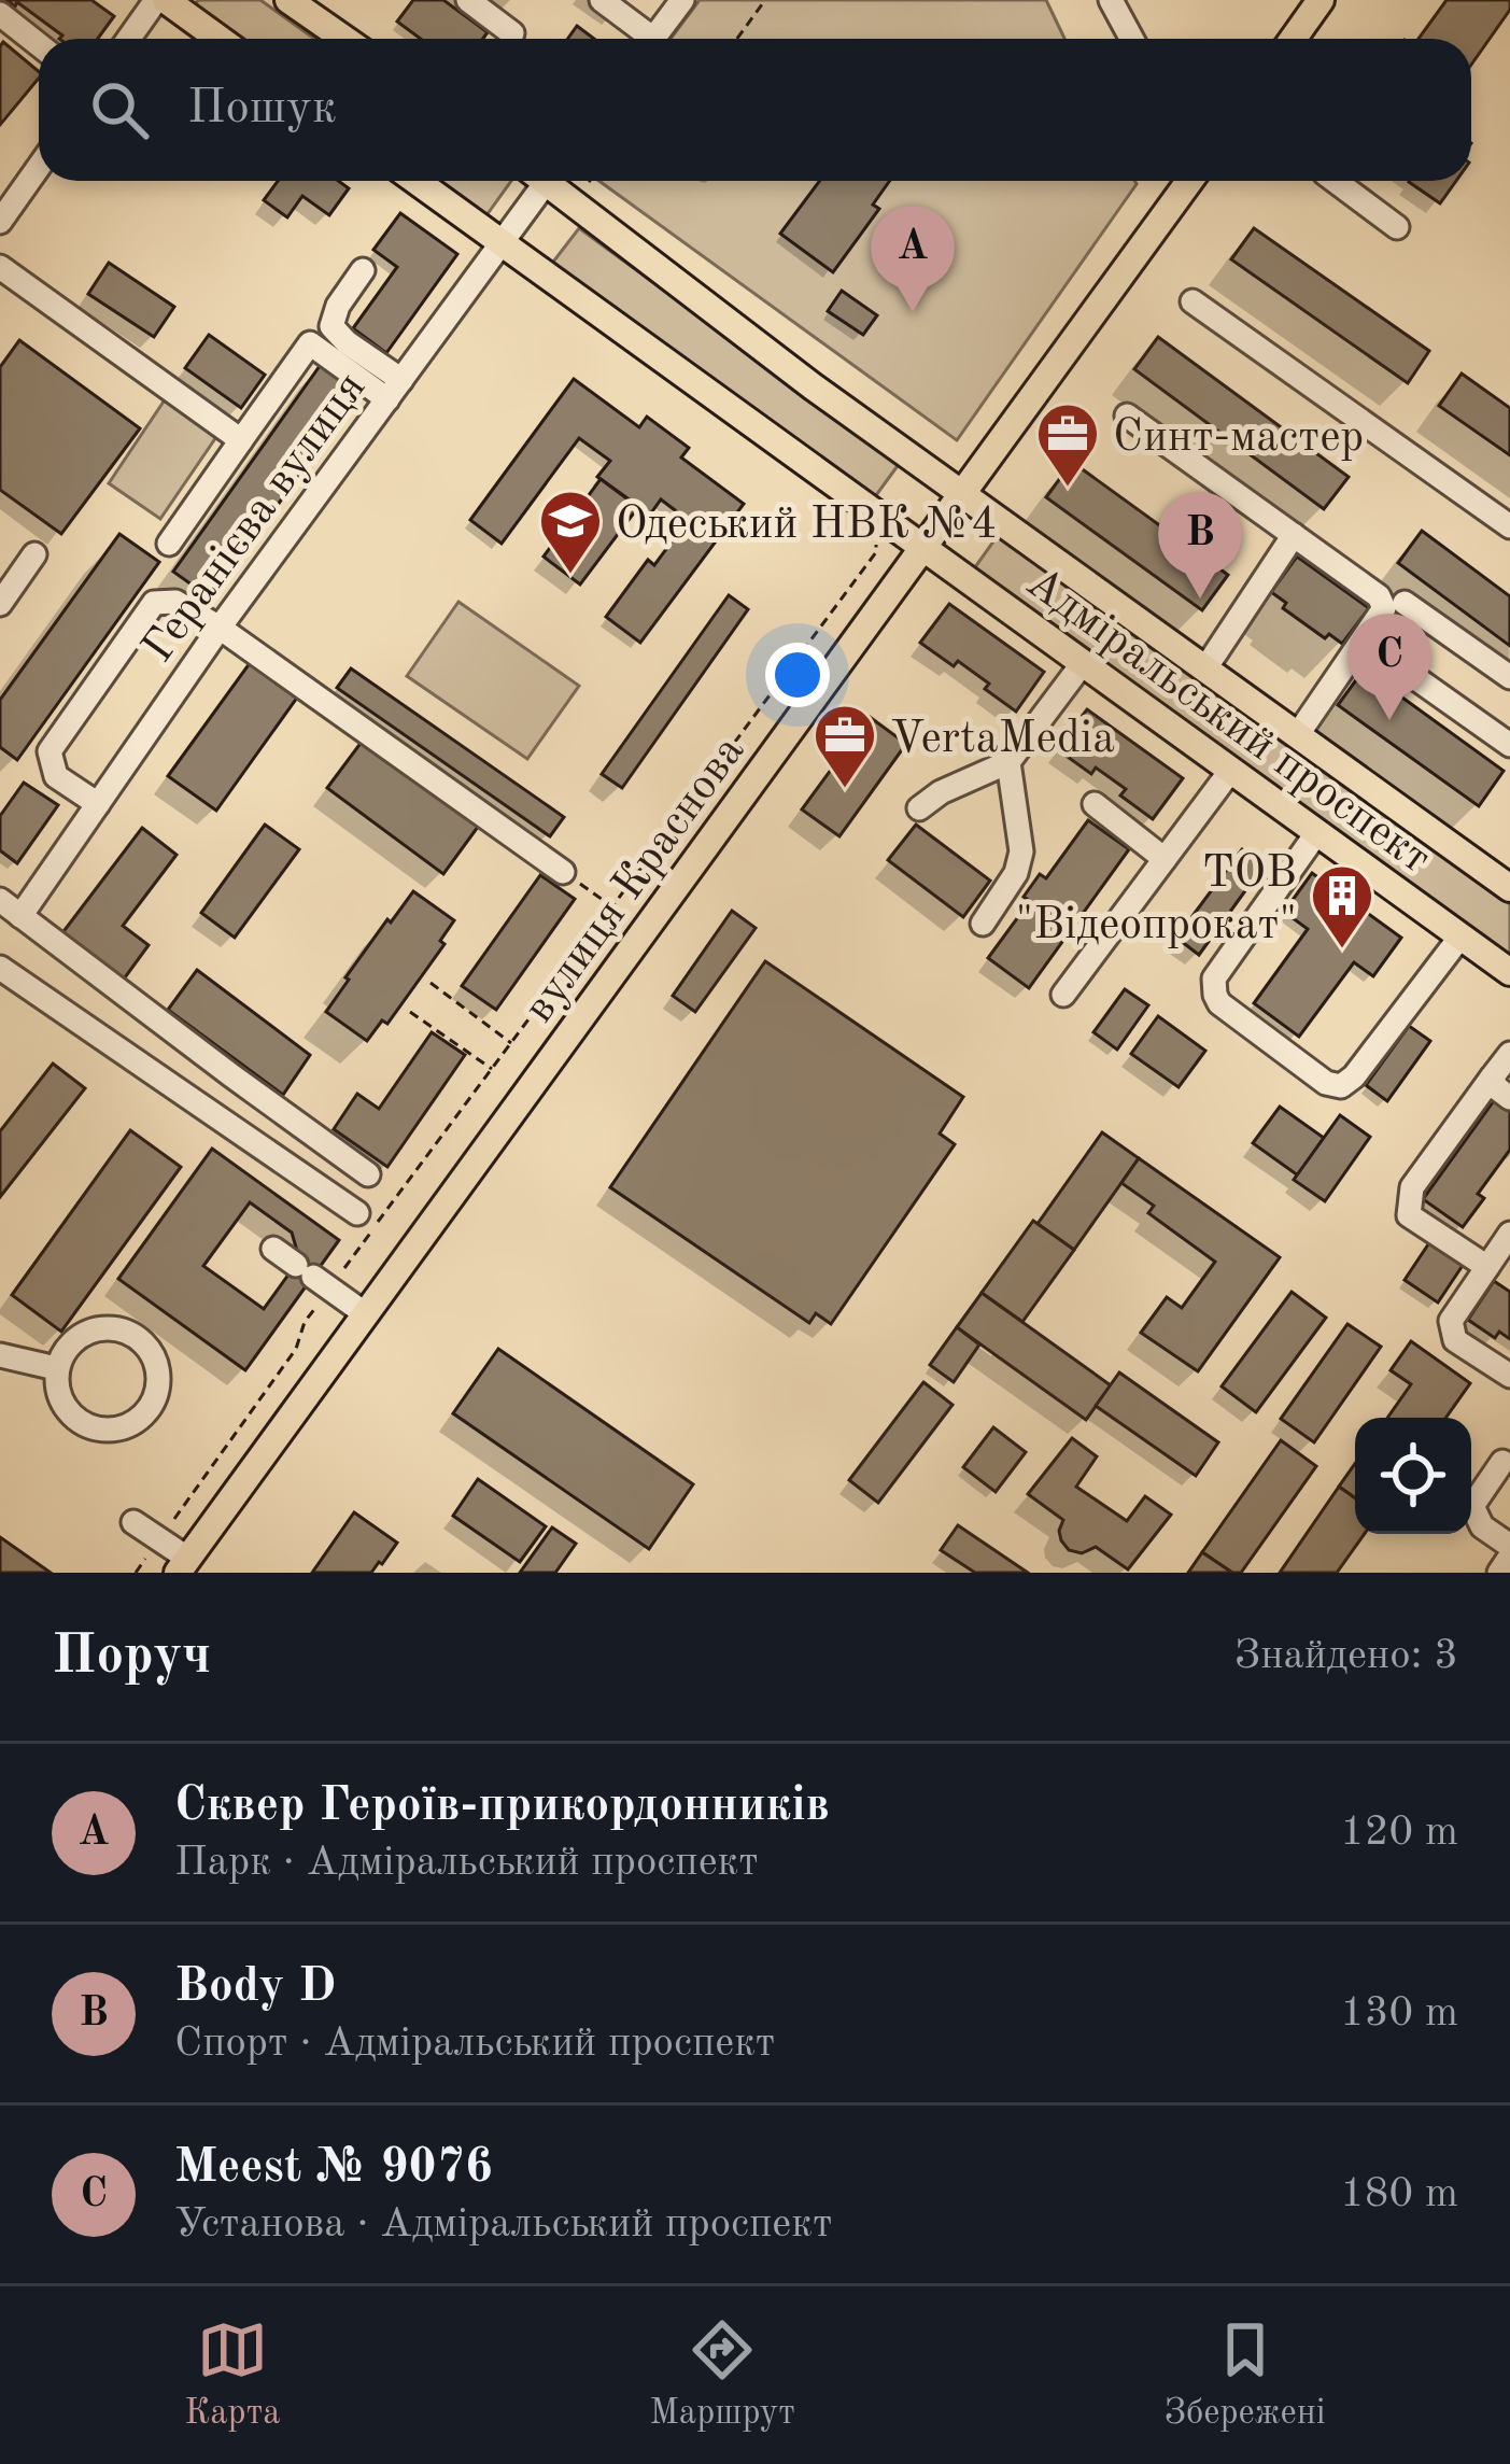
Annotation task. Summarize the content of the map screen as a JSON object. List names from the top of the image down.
{
  "streets": {
    "main road": ["Адміральський проспект", "вулиця Краснова"],
    "street": ["Геранієва вулиця"]
  },
  "crossings": [
    ["Геранієва вулиця", "Адміральський проспект"],
    ["Адміральський проспект", "вулиця Краснова"]
  ],
  "places": {
    "office": ["Синт-мастер", "VertaMedia"],
    "school or university": ["Одеський НВК №4"],
    "building": ["ТОВ \"Відеопрокат\""]
  },
  "page": {
    "search": "Пошук",
    "pins": ["A", "B", "C"],
    "heading": ["Поруч", "Знайдено: 3"],
    "list": [
      {
        "mark": "A",
        "name": "Сквер Героїв-прикордонників",
        "note": "Парк · Адміральський проспект",
        "value": "120 m"
      },
      {
        "mark": "B",
        "name": "Body D",
        "note": "Спорт · Адміральський проспект",
        "value": "130 m"
      },
      {
        "mark": "C",
        "name": "Meest № 9076",
        "note": "Установа · Адміральський проспект",
        "value": "180 m"
      }
    ],
    "nav": ["Карта", "Маршрут", "Збережені"]
  }
}
